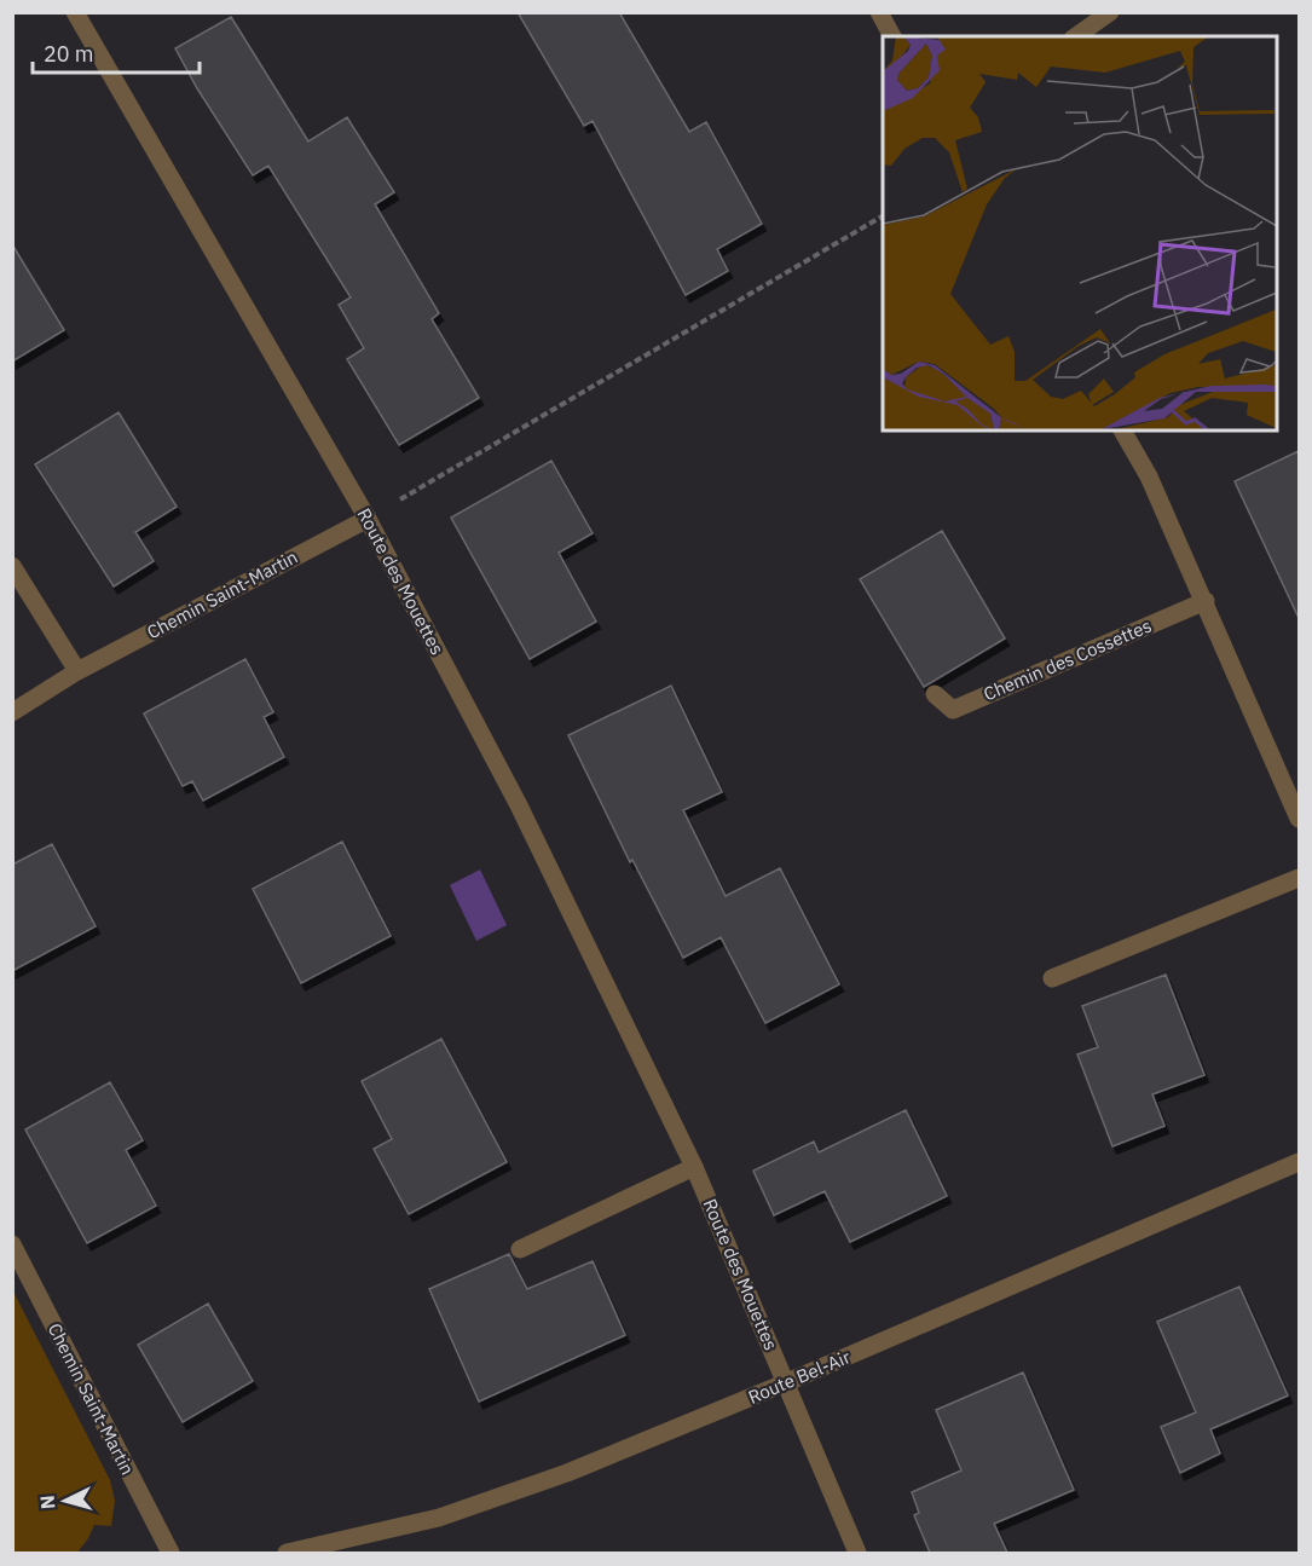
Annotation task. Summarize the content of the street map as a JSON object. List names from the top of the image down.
{
  "streets": {
    "street": [
      "Route des Mouettes",
      "Chemin Saint-Martin",
      "Chemin des Cossettes",
      "Route Bel-Air"
    ]
  },
  "crossings": [
    ["Route des Mouettes", "Chemin Saint-Martin"],
    ["Route des Mouettes", "Route Bel-Air"]
  ],
  "scale_bar": "20 m",
  "north": "left"
}
